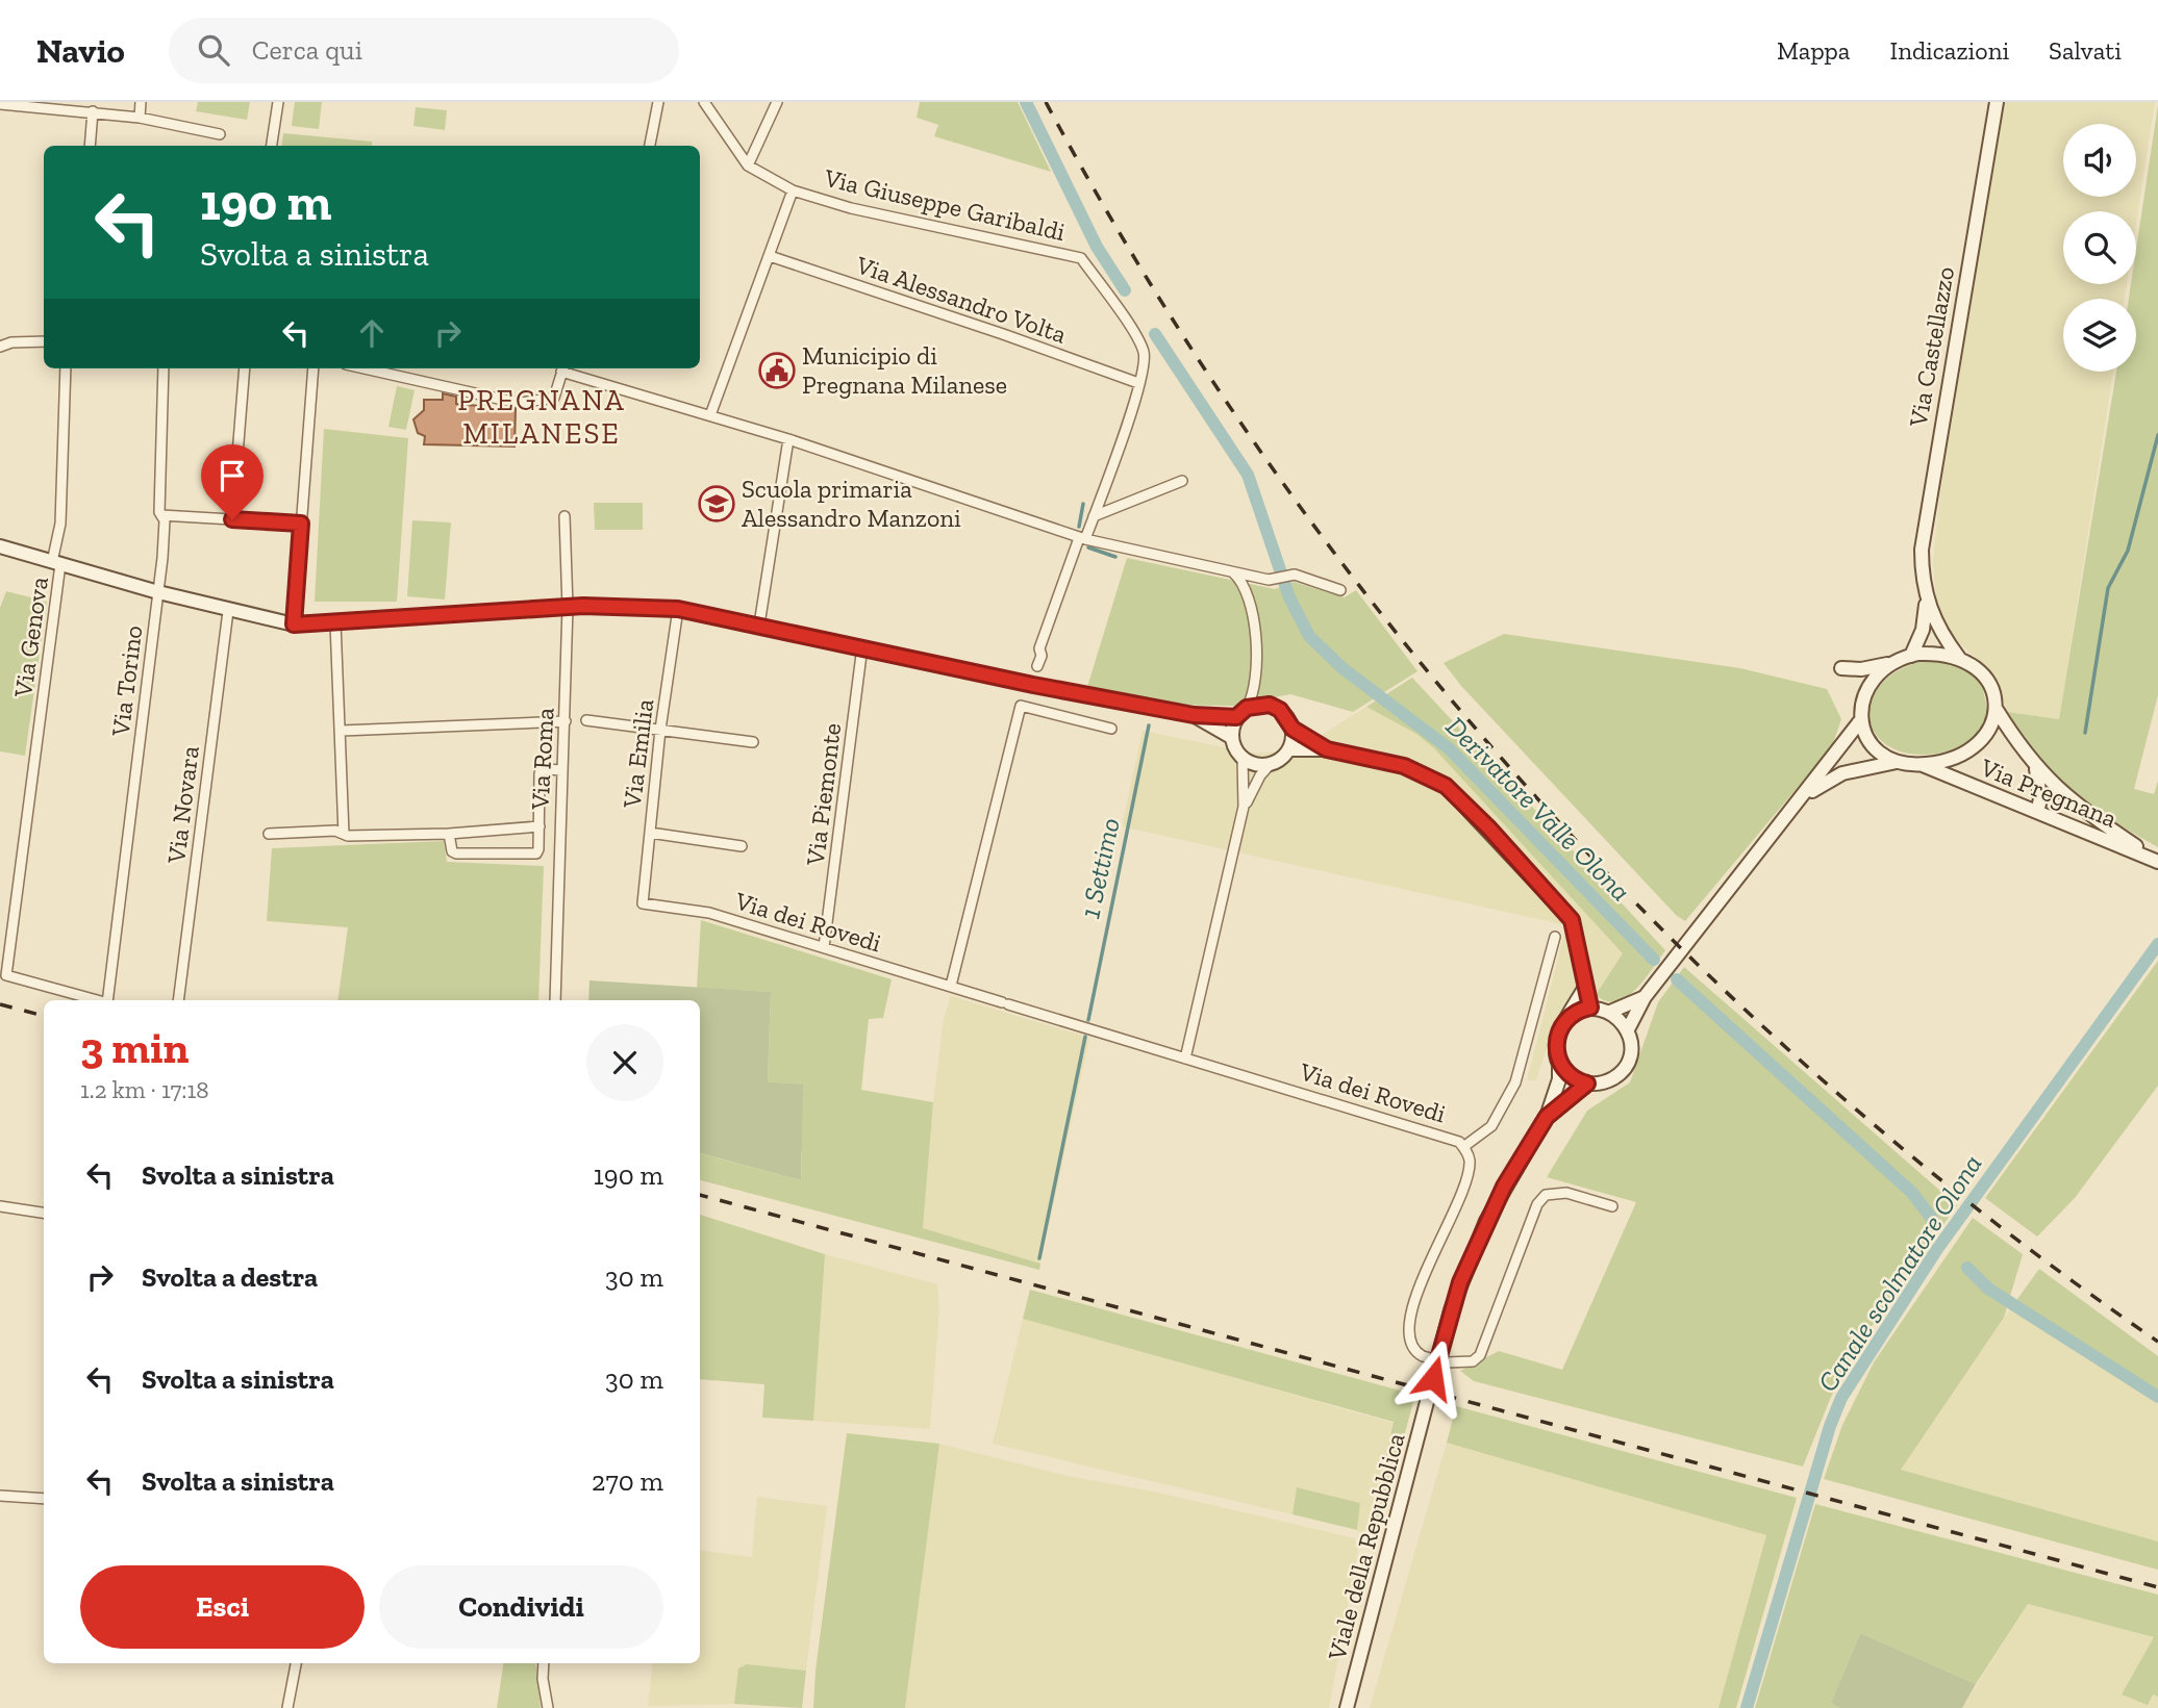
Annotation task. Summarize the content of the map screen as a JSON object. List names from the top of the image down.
{
  "streets": {
    "street": [
      "Via Giuseppe Garibaldi",
      "Via Alessandro Volta",
      "Via Castellazzo",
      "Via Genova",
      "Via Torino",
      "Via Emilia",
      "Via Roma",
      "Via Pregnana",
      "Via Piemonte",
      "Via Novara",
      "Via dei Rovedi",
      "Viale della Repubblica"
    ]
  },
  "crossings": [
    ["Via Giuseppe Garibaldi", "Via Alessandro Volta"],
    ["Via Castellazzo", "Via Pregnana"],
    ["Via Emilia", "Via dei Rovedi"],
    ["Via Piemonte", "Via dei Rovedi"]
  ],
  "districts": ["PREGNANA MILANESE"],
  "water": ["Derivatore Valle Olona", "1 Settimo", "Canale scolmatore Olona"],
  "places": {
    "public building": ["Municipio di Pregnana Milanese"],
    "school or university": ["Scuola primaria Alessandro Manzoni"]
  },
  "page": {
    "header": "Navio",
    "search": "Cerca qui",
    "nav": ["Mappa", "Indicazioni", "Salvati"],
    "turn": ["190 m", "Svolta a sinistra"],
    "heading": ["3 min", "1.2 km · 17:18"],
    "list": [
      {
        "name": "Svolta a sinistra",
        "value": "190 m"
      },
      {
        "name": "Svolta a destra",
        "value": "30 m"
      },
      {
        "name": "Svolta a sinistra",
        "value": "30 m"
      },
      {
        "name": "Svolta a sinistra",
        "value": "270 m"
      }
    ],
    "buttons": ["Esci", "Condividi"]
  }
}
